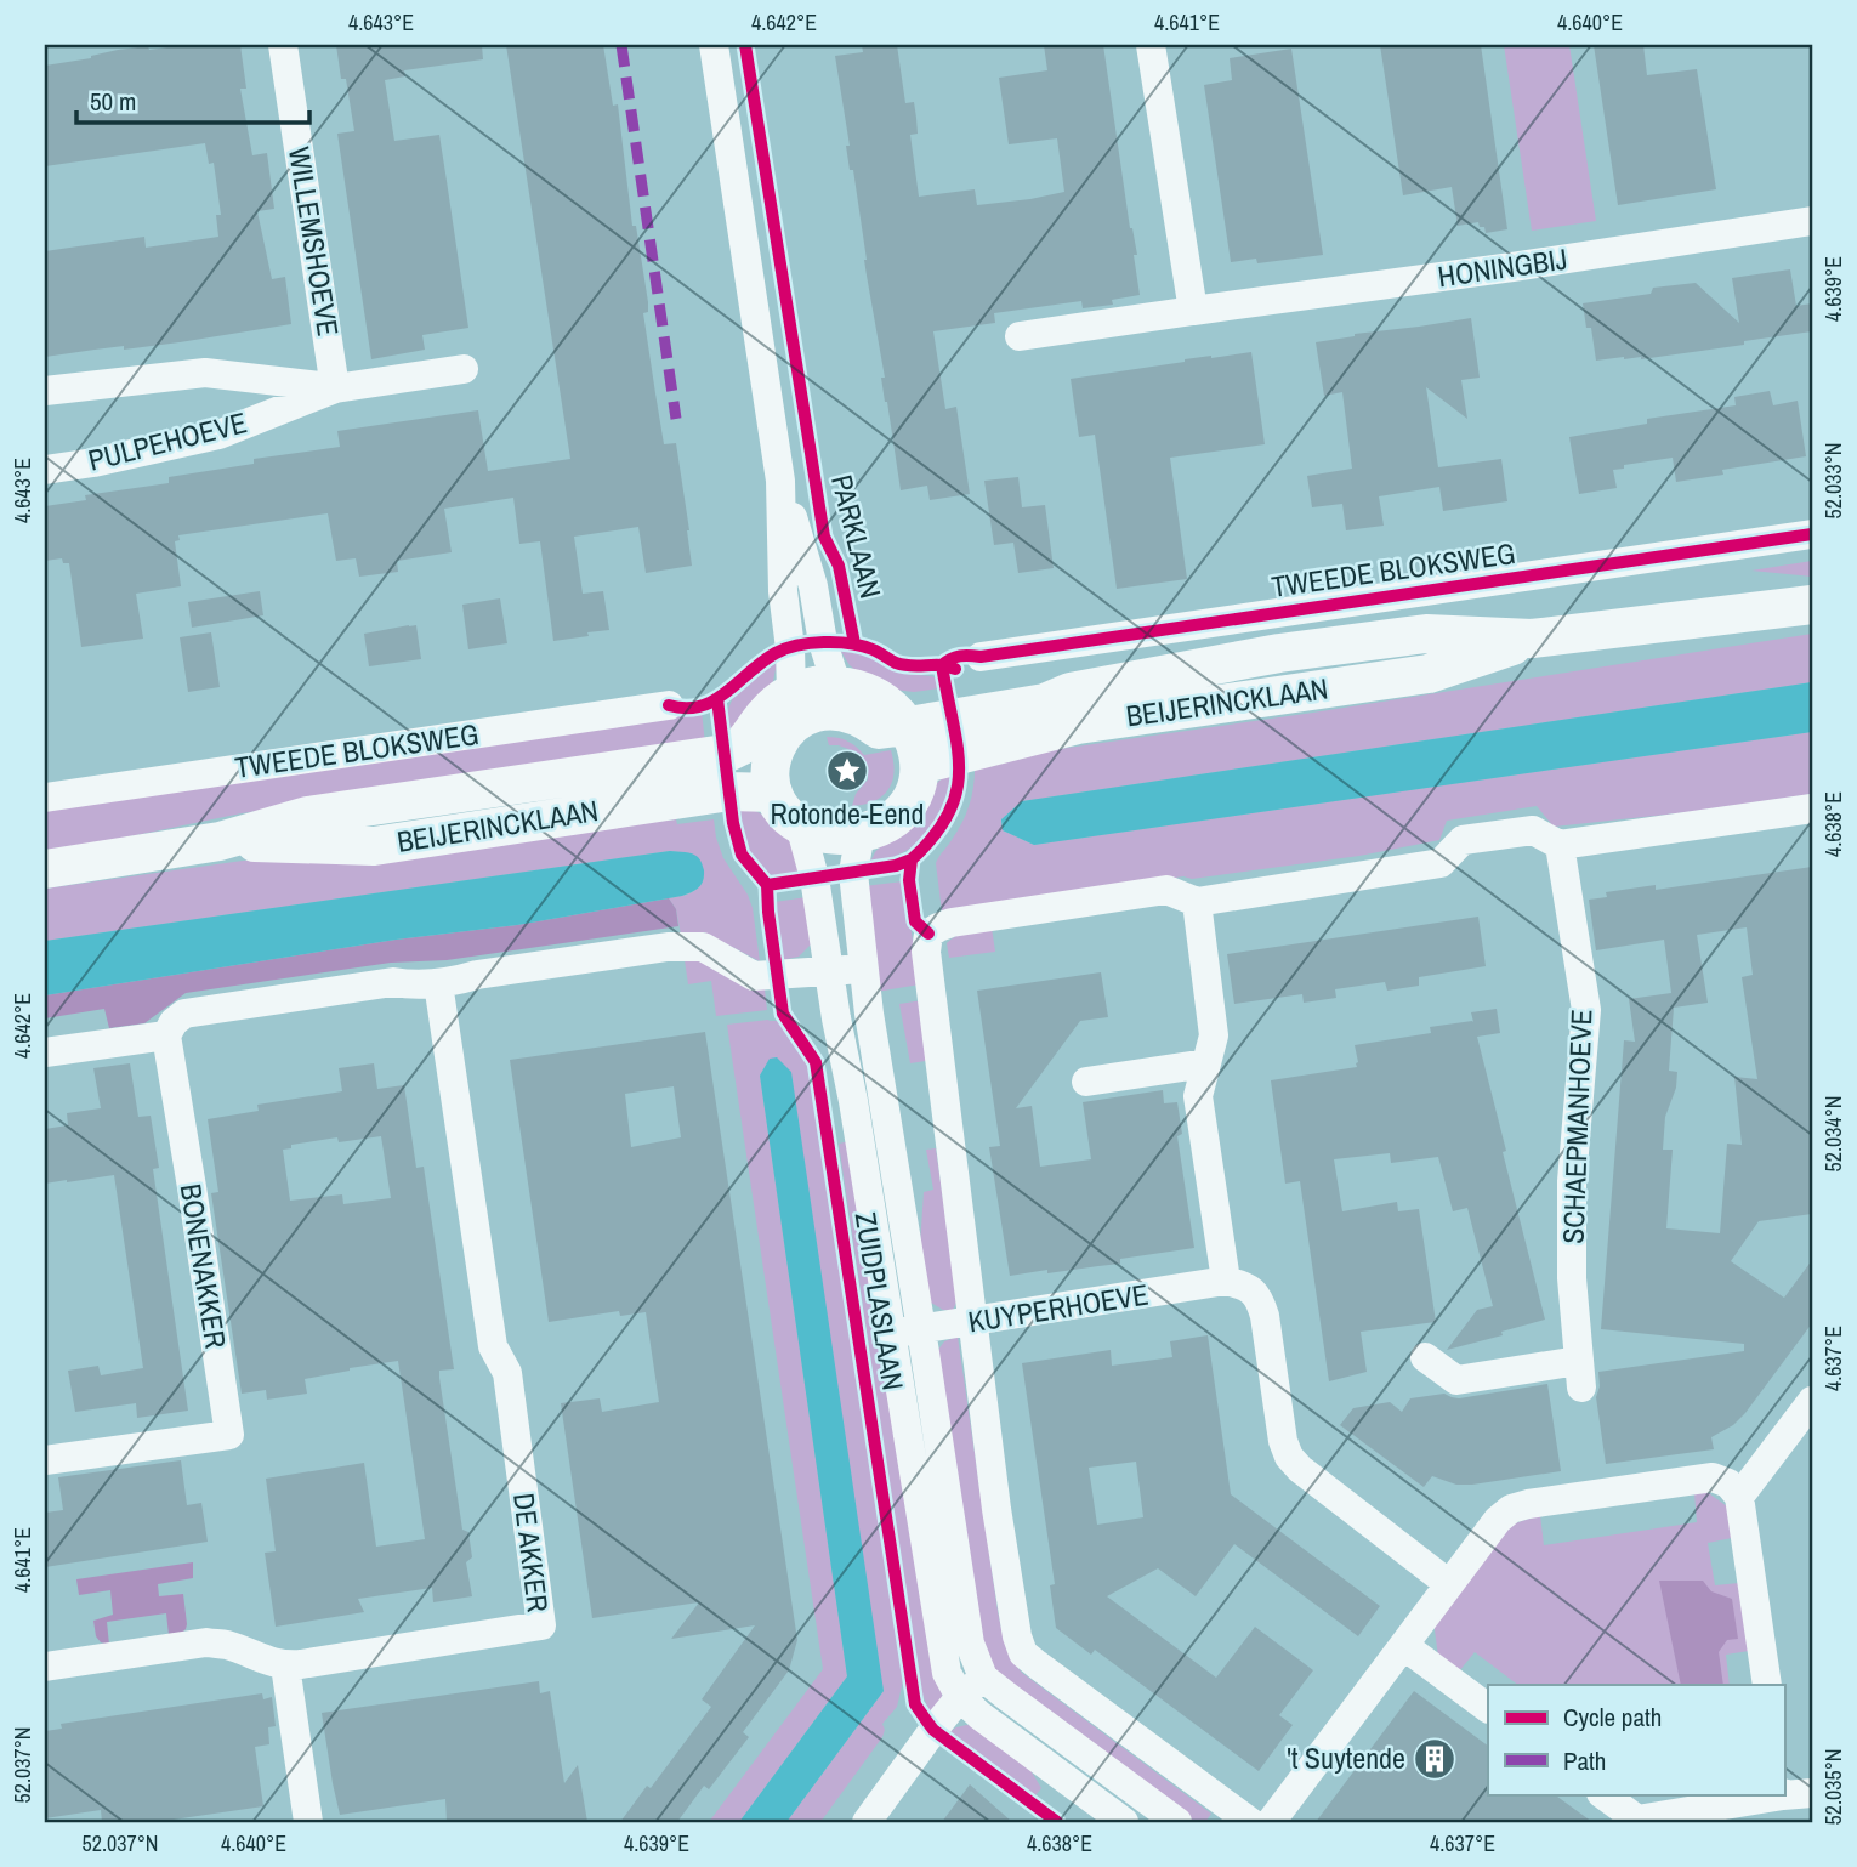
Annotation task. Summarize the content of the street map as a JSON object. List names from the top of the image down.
{
  "streets": {
    "main road": ["BEIJERINCKLAAN"],
    "street": [
      "WILLEMSHOEVE",
      "HONINGBIJ",
      "PULPEHOEVE",
      "PARKLAAN",
      "TWEEDE BLOKSWEG",
      "SCHAEPMANHOEVE",
      "BONENAKKER",
      "ZUIDPLASLAAN",
      "KUYPERHOEVE",
      "DE AKKER"
    ]
  },
  "crossings": [
    ["WILLEMSHOEVE", "PULPEHOEVE"],
    ["PARKLAAN", "BEIJERINCKLAAN"],
    ["PARKLAAN", "ZUIDPLASLAAN"],
    ["BEIJERINCKLAAN", "ZUIDPLASLAAN"],
    ["ZUIDPLASLAAN", "KUYPERHOEVE"]
  ],
  "places": {
    "place": ["Rotonde-Eend"],
    "building": ["'t Suytende"]
  },
  "legend": ["Cycle path", "Path"],
  "scale_bar": "50 m",
  "coordinates": [
    "4.643°E",
    "4.642°E",
    "4.641°E",
    "4.640°E",
    "4.639°E",
    "52.033°N",
    "4.638°E",
    "52.034°N",
    "4.637°E",
    "52.037°N",
    "52.035°N"
  ]
}
